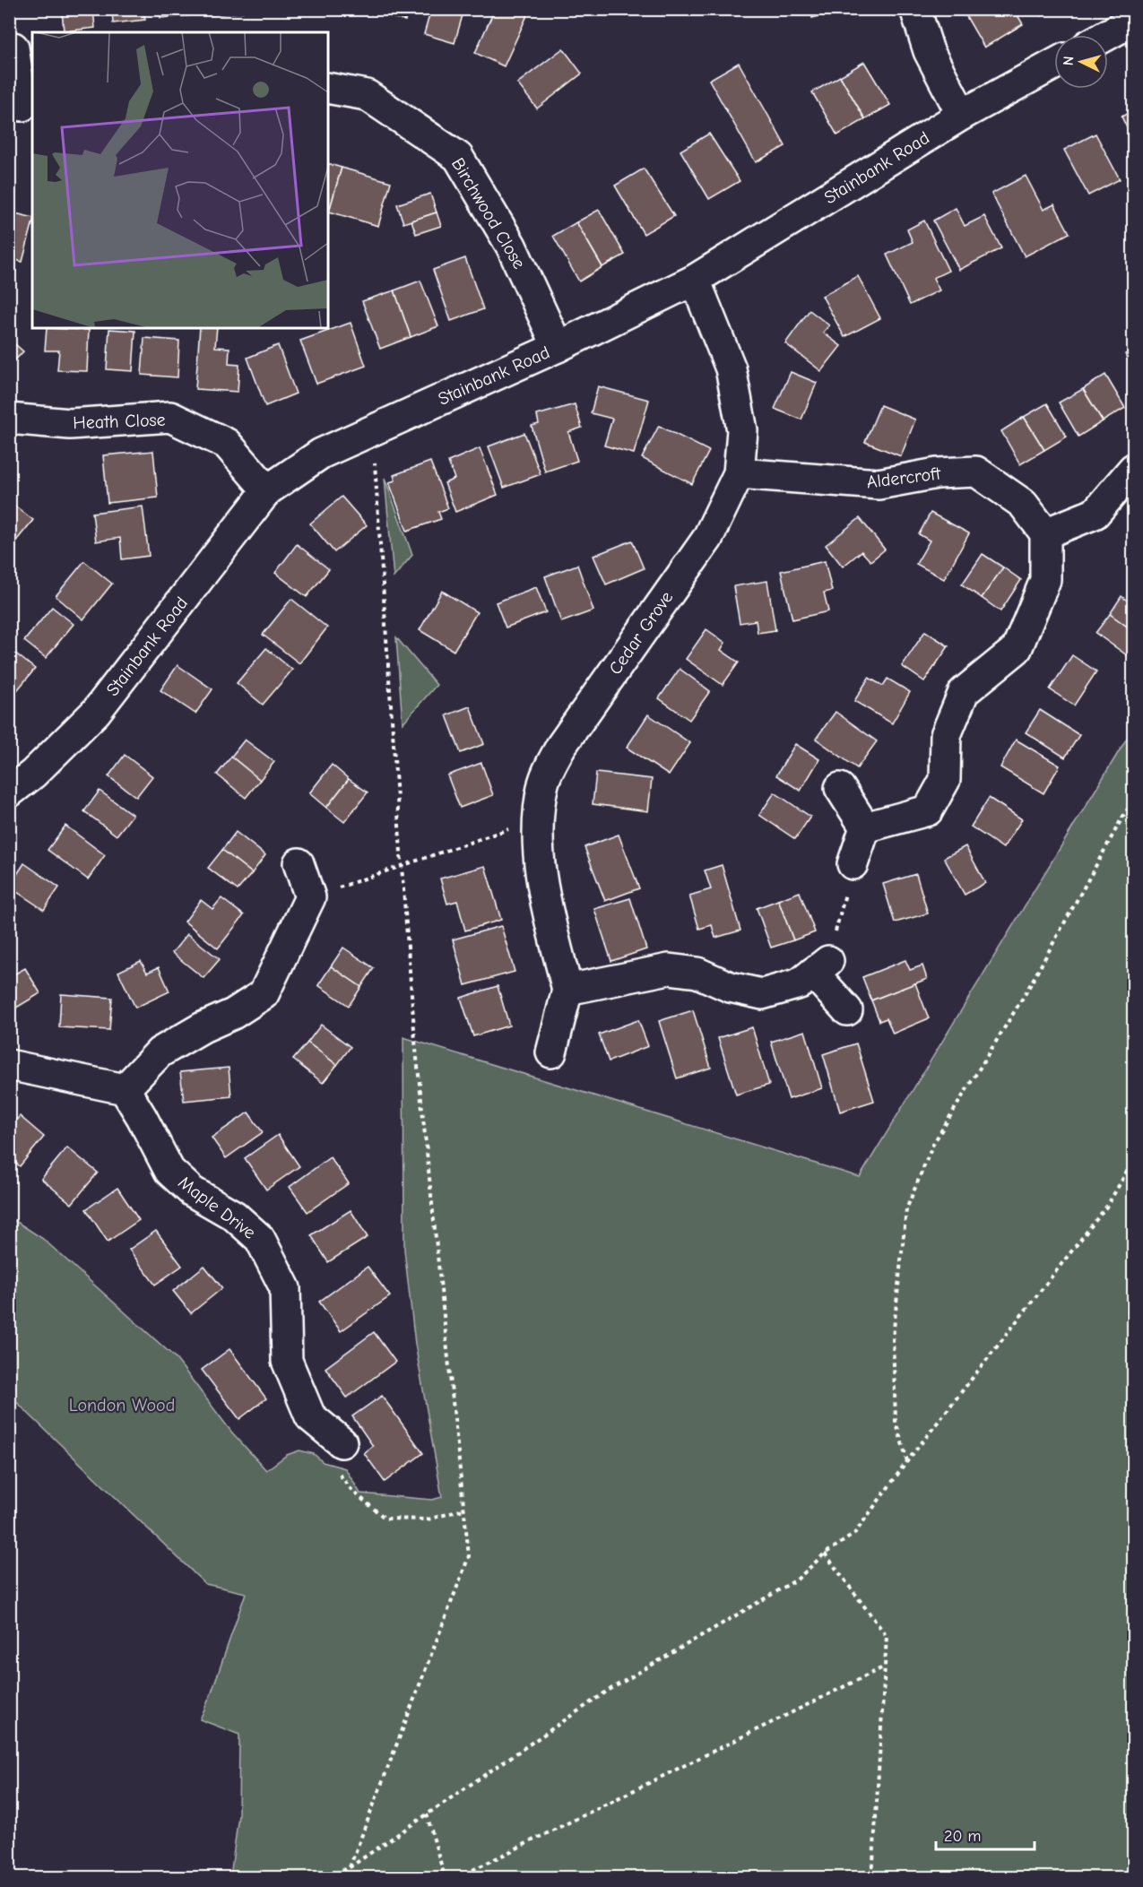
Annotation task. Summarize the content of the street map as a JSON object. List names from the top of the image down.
{
  "streets": {
    "street": [
      "Stainbank Road",
      "Birchwood Close",
      "Heath Close",
      "Aldercroft",
      "Cedar Grove",
      "Maple Drive"
    ]
  },
  "crossings": [
    ["Stainbank Road", "Birchwood Close"],
    ["Stainbank Road", "Heath Close"],
    ["Stainbank Road", "Cedar Grove"],
    ["Aldercroft", "Cedar Grove"]
  ],
  "parks": ["London Wood"],
  "scale_bar": "20 m",
  "north": "left"
}
